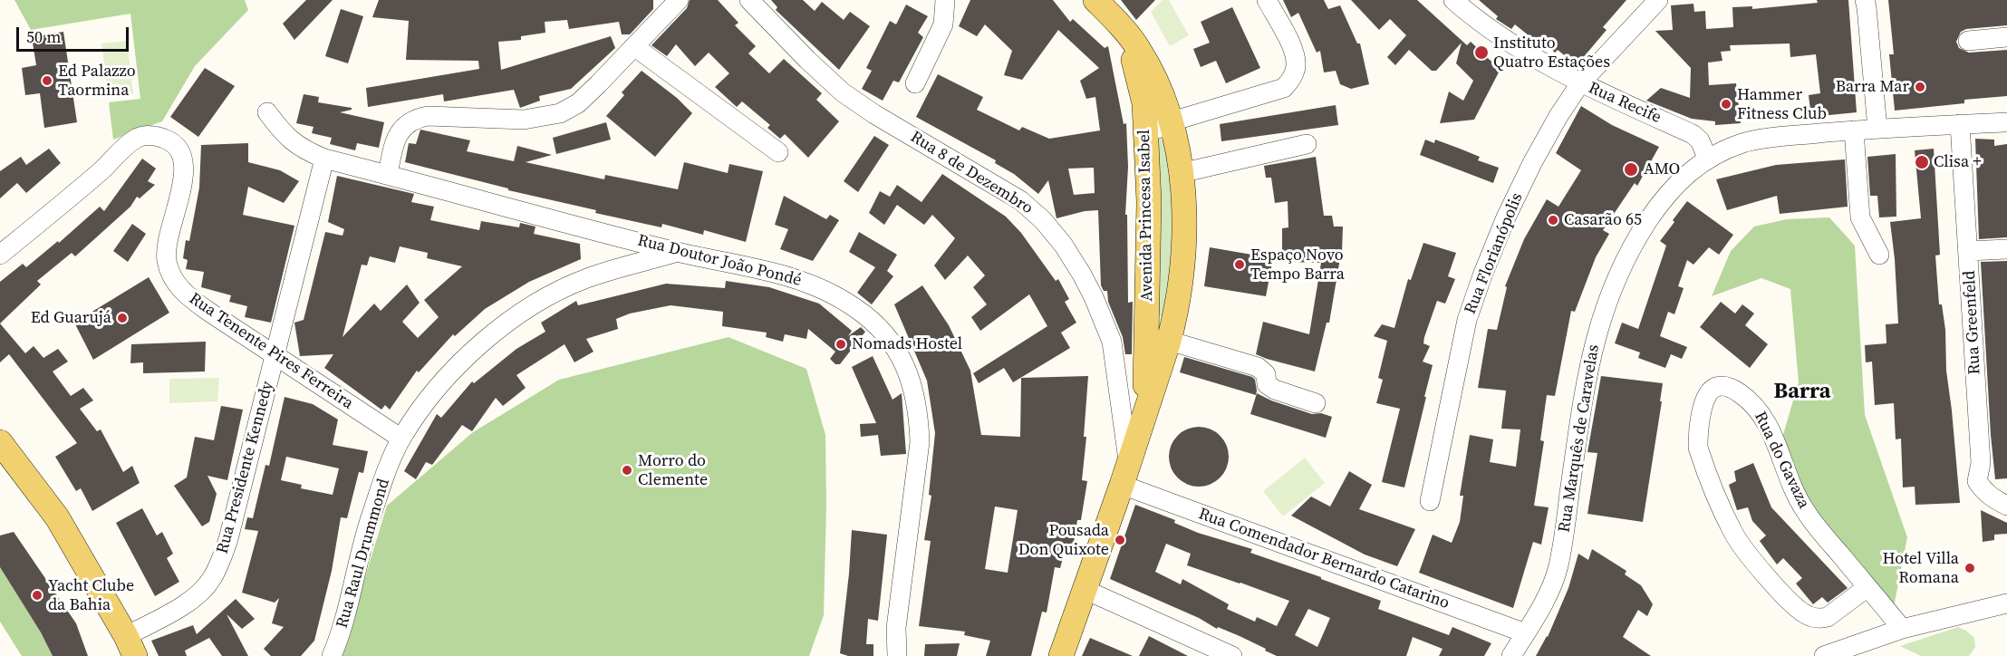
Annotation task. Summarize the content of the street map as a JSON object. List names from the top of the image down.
{
  "streets": {
    "main road": ["Avenida Princesa Isabel"],
    "street": [
      "Rua Recife",
      "Rua 8 de Dezembro",
      "Rua Florianópolis",
      "Rua Doutor João Pondé",
      "Rua Greenfeld",
      "Rua Tenente Pires Ferreira",
      "Rua Marquês de Caravelas",
      "Rua do Gavaza",
      "Rua Presidente Kennedy",
      "Rua Raul Drummond",
      "Rua Comendador Bernardo Catarino"
    ]
  },
  "crossings": [
    ["Rua Recife", "Rua Florianópolis"],
    ["Rua Recife", "Rua Marquês de Caravelas"],
    ["Rua 8 de Dezembro", "Avenida Princesa Isabel"],
    ["Rua 8 de Dezembro", "Rua Comendador Bernardo Catarino"],
    ["Avenida Princesa Isabel", "Rua Comendador Bernardo Catarino"],
    ["Rua Doutor João Pondé", "Rua Presidente Kennedy"],
    ["Rua Doutor João Pondé", "Rua Raul Drummond"],
    ["Rua Greenfeld", "Rua Marquês de Caravelas"],
    ["Rua Tenente Pires Ferreira", "Rua Presidente Kennedy"],
    ["Rua Tenente Pires Ferreira", "Rua Raul Drummond"],
    ["Rua Marquês de Caravelas", "Rua Comendador Bernardo Catarino"]
  ],
  "districts": ["Barra"],
  "places": [
    "Instituto Quatro Estações",
    "Ed Palazzo Taormina",
    "Barra Mar",
    "Hammer Fitness Club",
    "Clisa +",
    "AMO",
    "Casarão 65",
    "Espaço Novo Tempo Barra",
    "Ed Guarujá",
    "Nomads Hostel",
    "Morro do Clemente",
    "Pousada Don Quixote",
    "Hotel Villa Romana",
    "Yacht Clube da Bahia"
  ],
  "scale_bar": "50 m"
}
